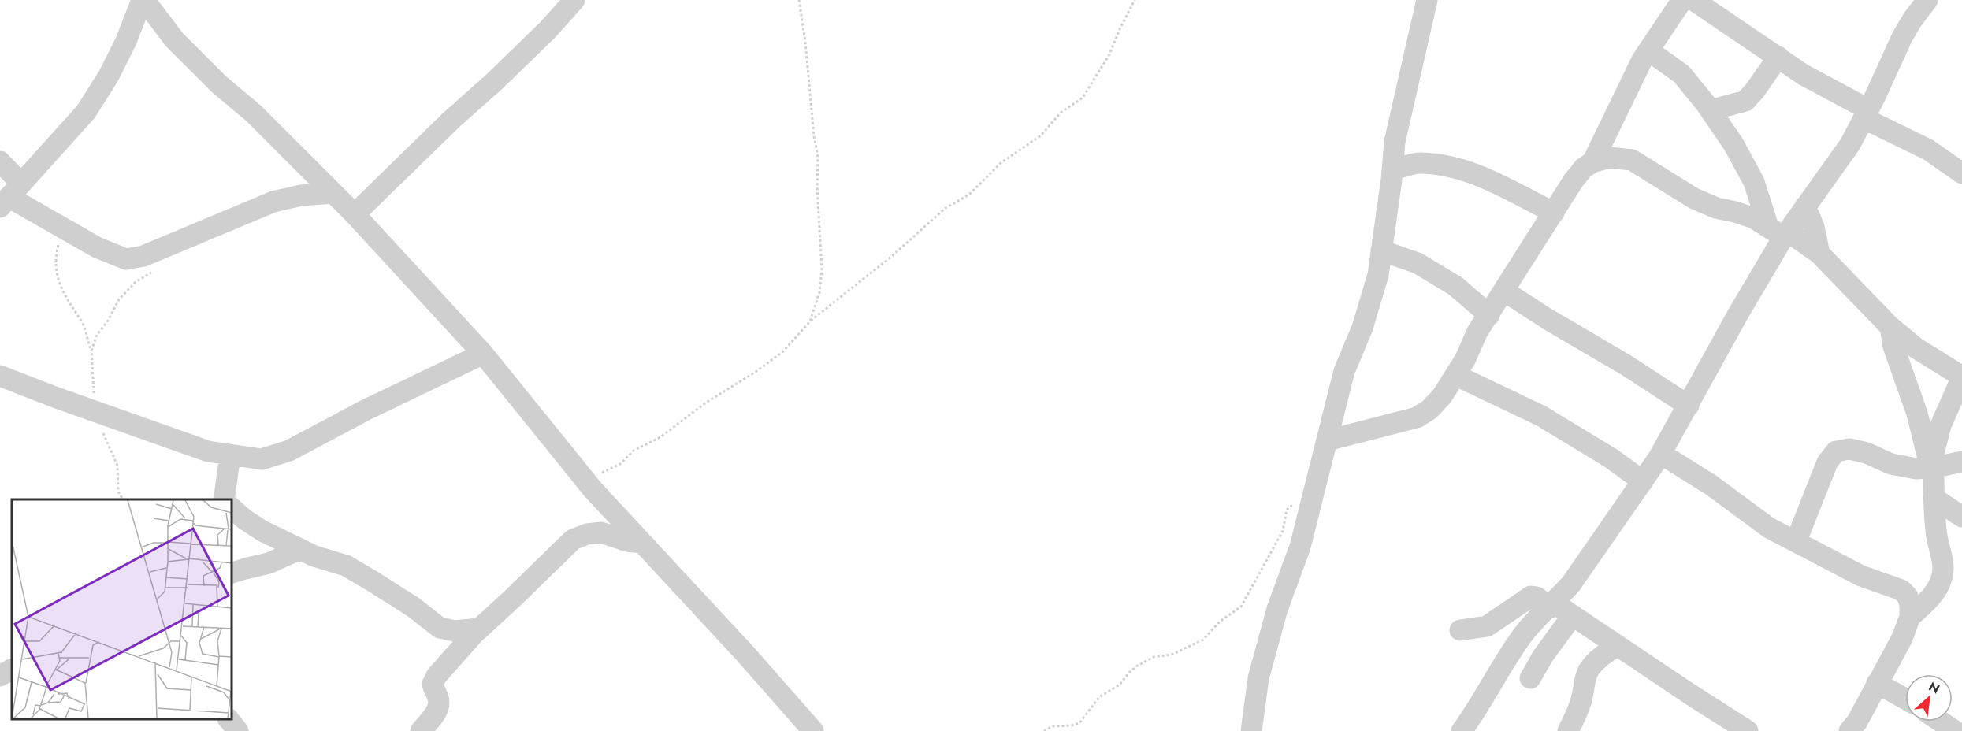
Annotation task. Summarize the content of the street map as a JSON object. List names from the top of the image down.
{
  "north": "top right"
}
